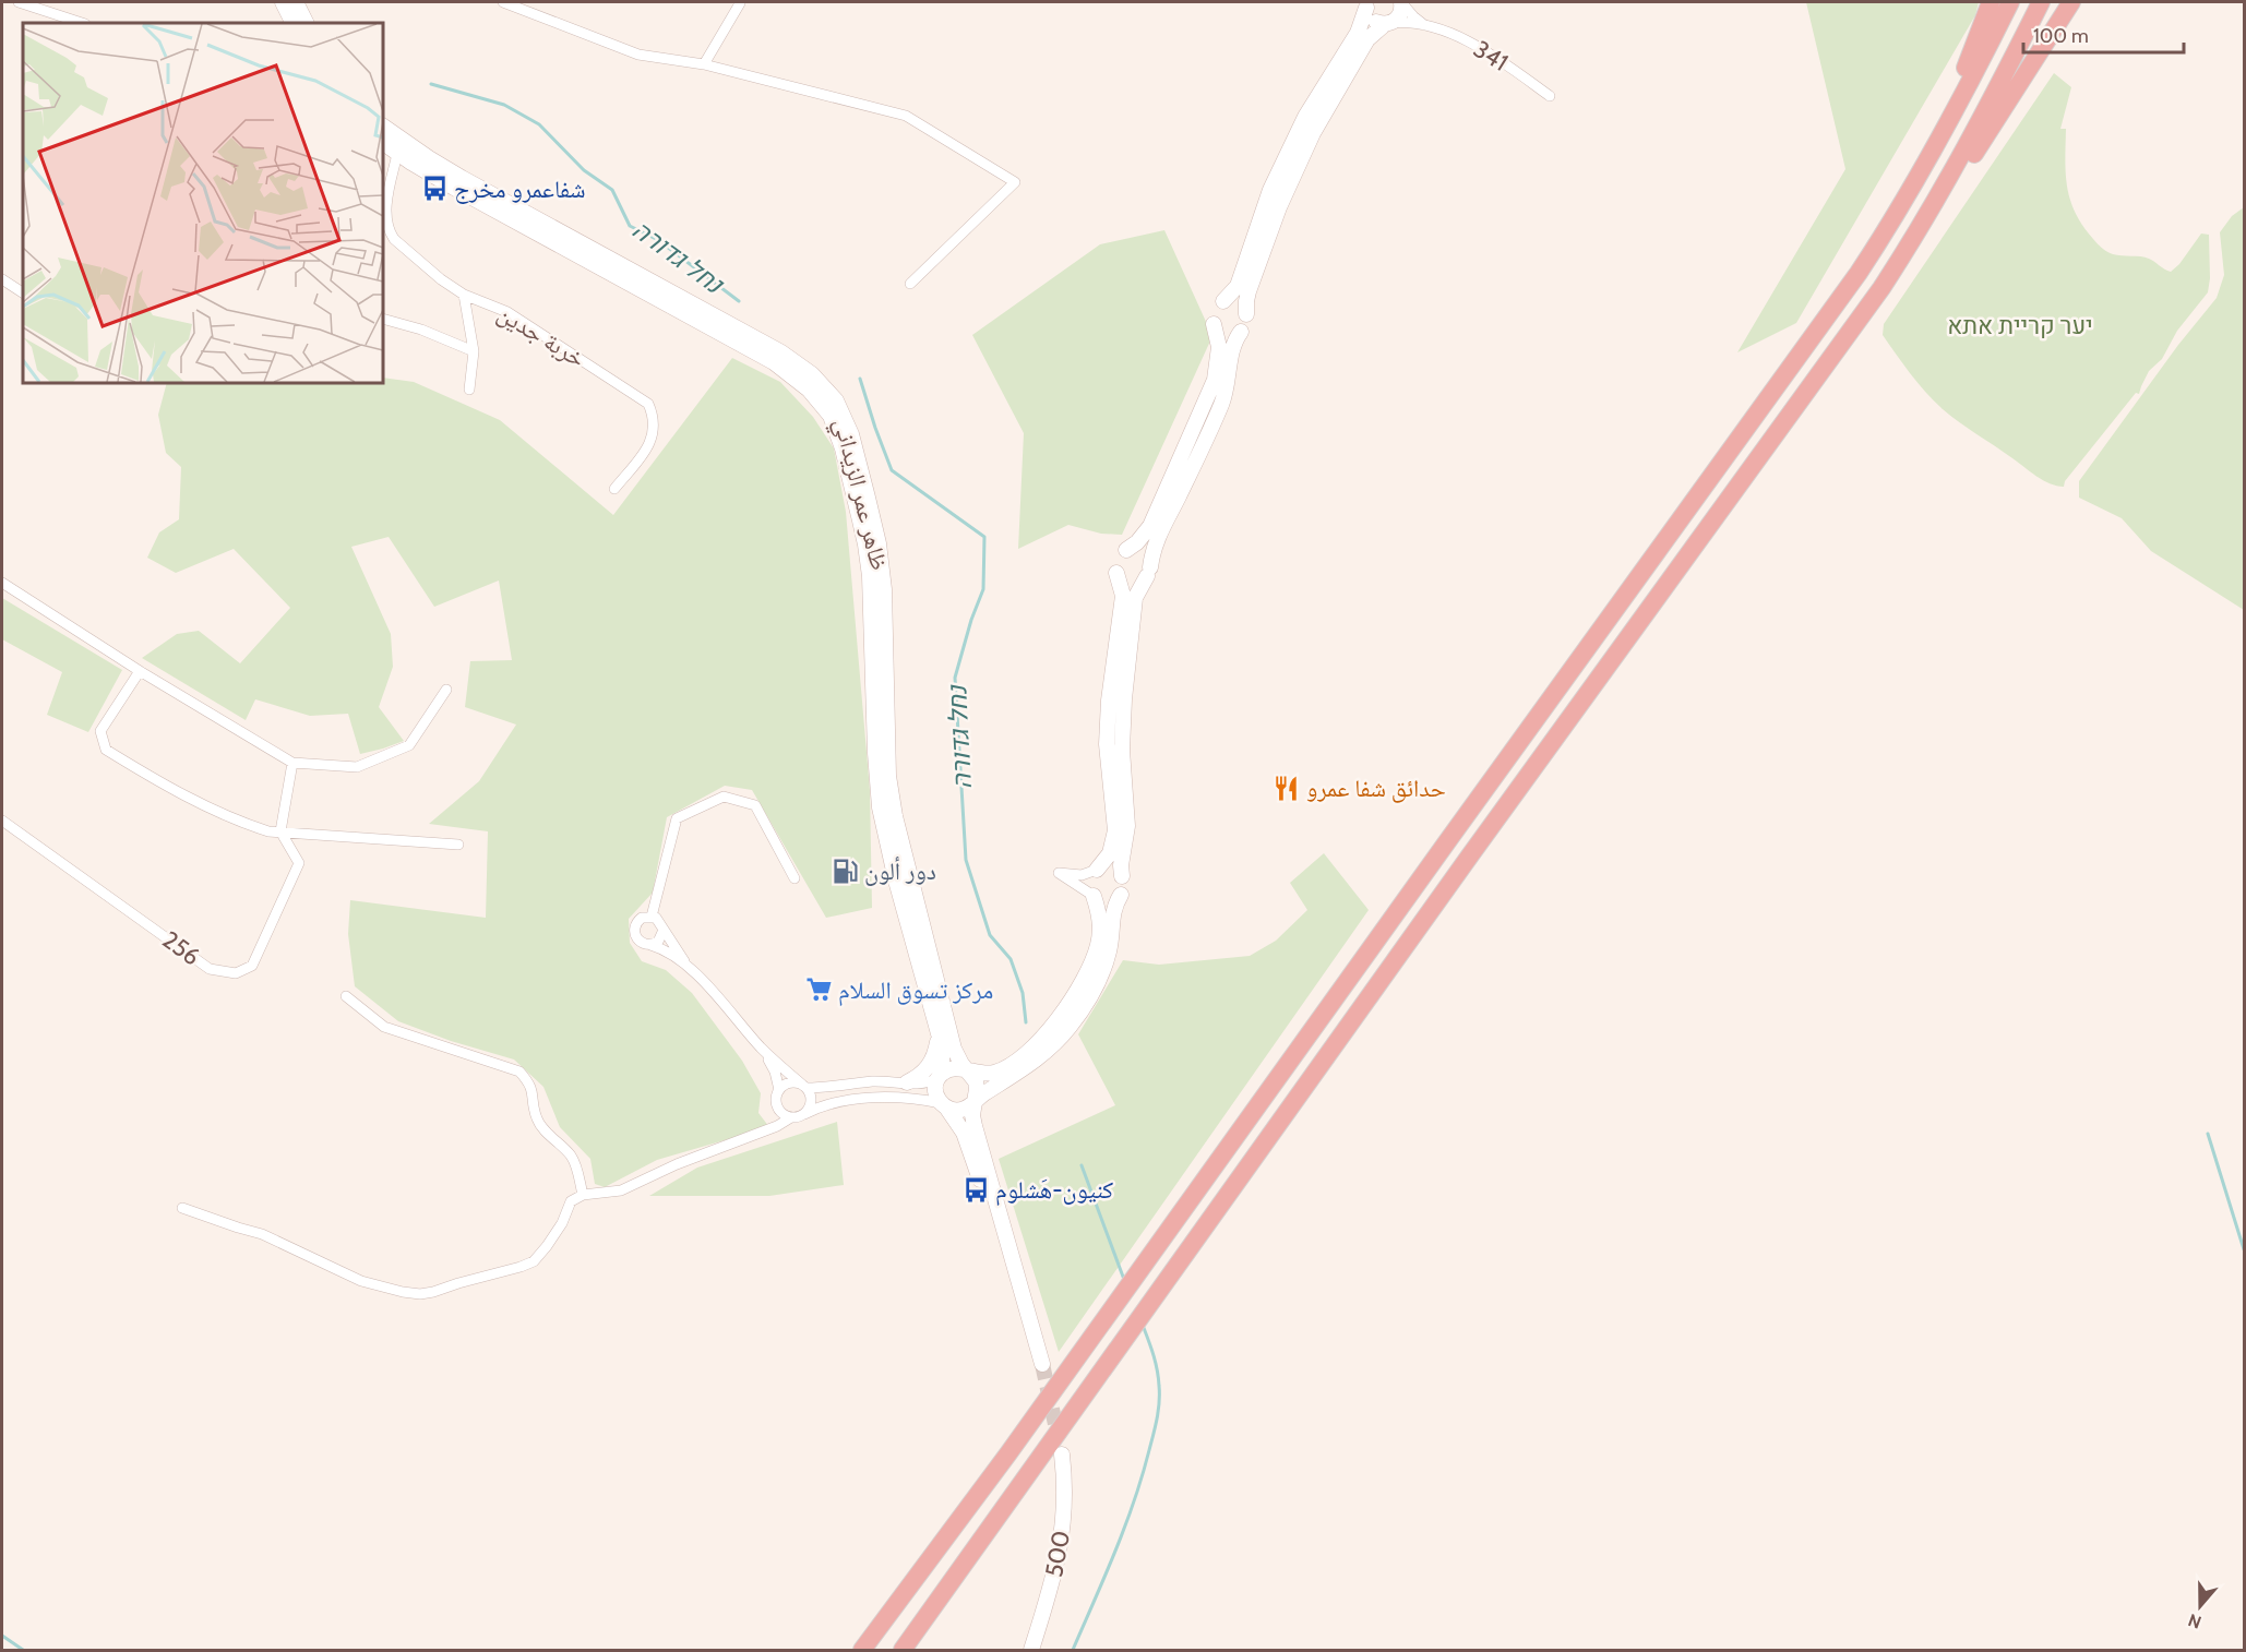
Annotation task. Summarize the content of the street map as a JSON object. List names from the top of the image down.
{
  "streets": {
    "main road": ["ظاهر عمر الزيداني", "500"],
    "street": ["341", "خربة جدين", "256"]
  },
  "crossings": [
    ["خربة جدين", "ظاهر عمر الزيداني"]
  ],
  "water": ["נחל גדורה"],
  "parks": ["יער קריית אתא"],
  "places": {
    "bus stop": ["شفاعمرو مخرج", "كنيون-هَشلوم"],
    "restaurant": ["حدائق شفا عمرو"],
    "fuel station": ["دور ألون"],
    "supermarket": ["مركز تسوق السلام"]
  },
  "scale_bar": "100 m",
  "north": "bottom"
}
